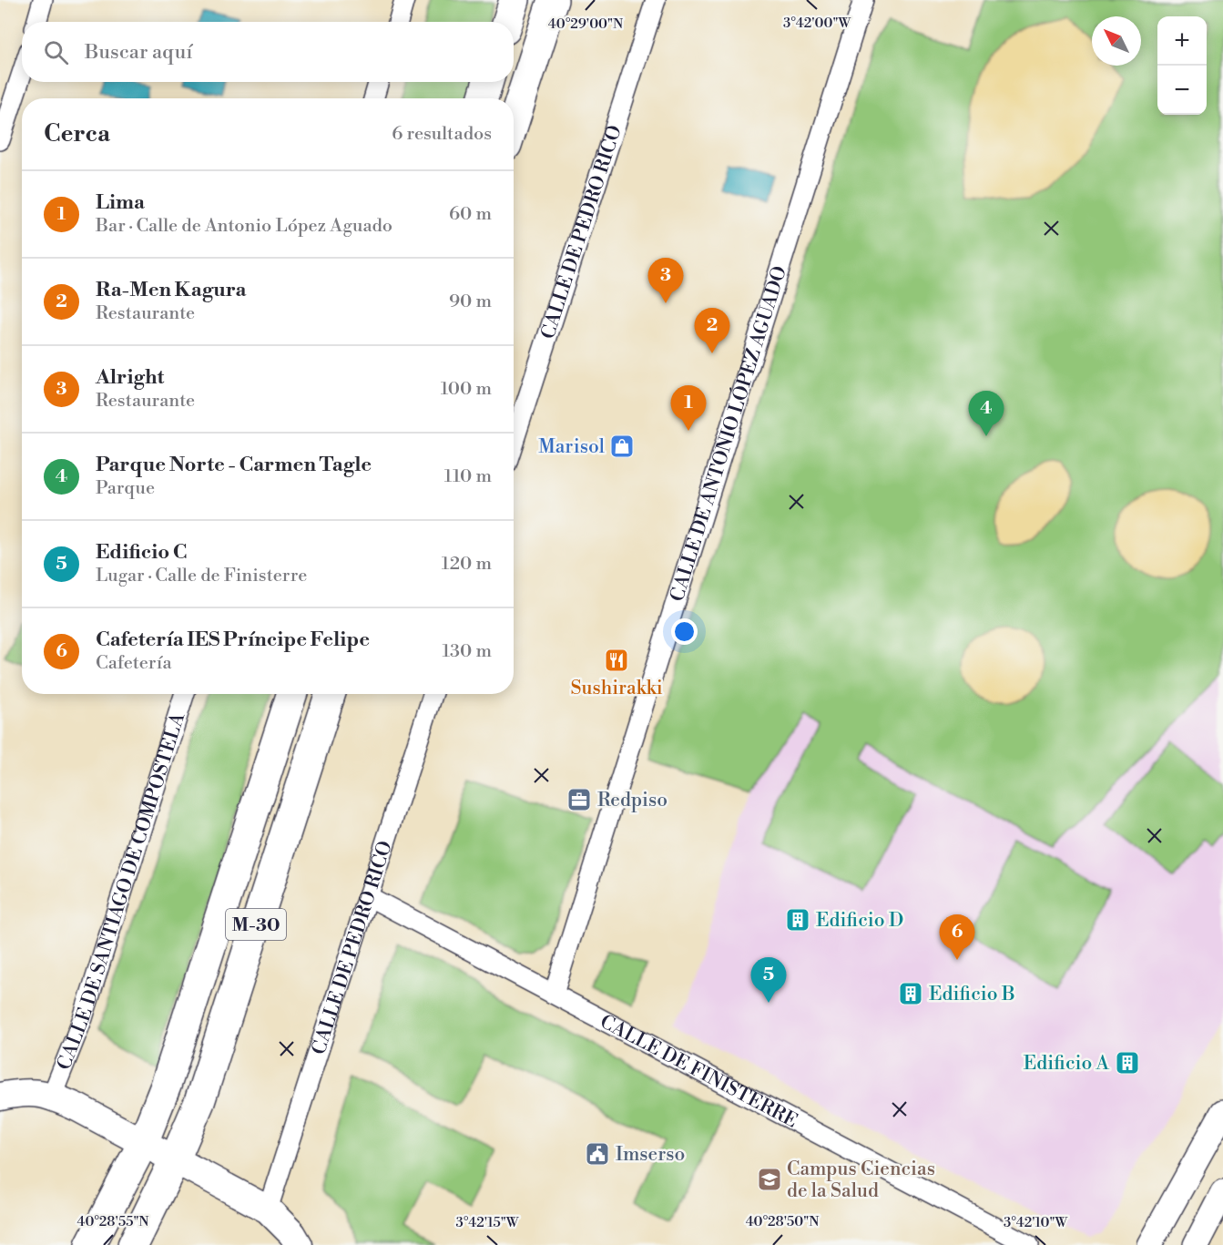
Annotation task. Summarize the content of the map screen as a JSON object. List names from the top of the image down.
{
  "streets": {
    "highway": ["M-30"],
    "street": [
      "CALLE DE PEDRO RICO",
      "CALLE DE ANTONIO LÓPEZ AGUADO",
      "CALLE DE SANTIAGO DE COMPOSTELA",
      "CALLE DE FINISTERRE"
    ]
  },
  "crossings": [
    ["CALLE DE PEDRO RICO", "CALLE DE FINISTERRE"],
    ["CALLE DE ANTONIO LÓPEZ AGUADO", "CALLE DE FINISTERRE"]
  ],
  "places": {
    "shop": ["Marisol"],
    "restaurant": ["Sushirakki"],
    "office": ["Redpiso"],
    "building": ["Edificio D", "Edificio B", "Edificio A"],
    "public building": ["Imserso"],
    "school or university": ["Campus Ciencias de la Salud"]
  },
  "north": "top left",
  "page": {
    "map_buttons": ["+", "−"],
    "search": "Buscar aquí",
    "heading": ["Cerca", "6 resultados"],
    "list": [
      {
        "mark": "1",
        "name": "Lima",
        "note": "Bar · Calle de Antonio López Aguado",
        "value": "60 m"
      },
      {
        "mark": "2",
        "name": "Ra-Men Kagura",
        "note": "Restaurante",
        "value": "90 m"
      },
      {
        "mark": "3",
        "name": "Alright",
        "note": "Restaurante",
        "value": "100 m"
      },
      {
        "mark": "4",
        "name": "Parque Norte - Carmen Tagle",
        "note": "Parque",
        "value": "110 m"
      },
      {
        "mark": "5",
        "name": "Edificio C",
        "note": "Lugar · Calle de Finisterre",
        "value": "120 m"
      },
      {
        "mark": "6",
        "name": "Cafetería IES Príncipe Felipe",
        "note": "Cafetería",
        "value": "130 m"
      }
    ],
    "pins": [
      "3",
      "2",
      "1",
      "4",
      "6",
      "5"
    ]
  },
  "coordinates": [
    "3°42'00\"W",
    "40°29'00\"N",
    "40°28'55\"N",
    "40°28'50\"N",
    "3°42'15\"W",
    "3°42'10\"W"
  ]
}
